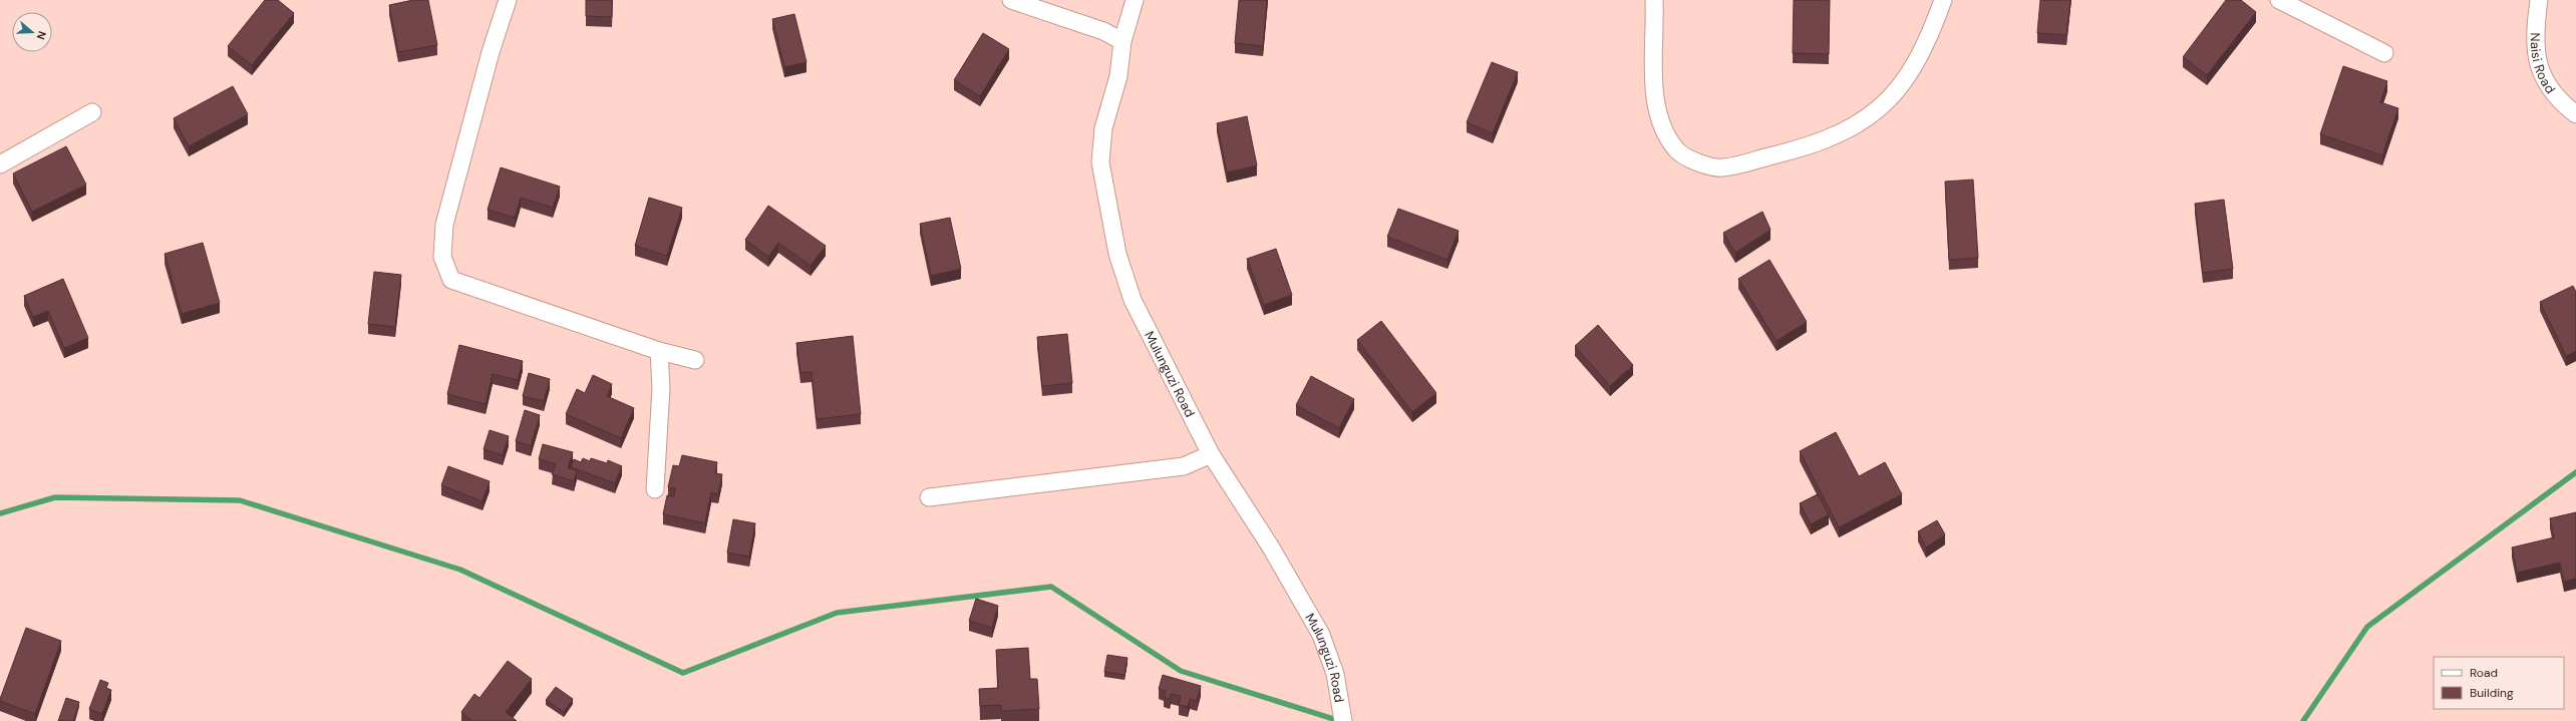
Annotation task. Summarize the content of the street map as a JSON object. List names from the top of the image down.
{
  "streets": {
    "street": ["Naisi Road", "Mulunguzi Road"]
  },
  "legend": ["Road", "Building"],
  "north": "right"
}
